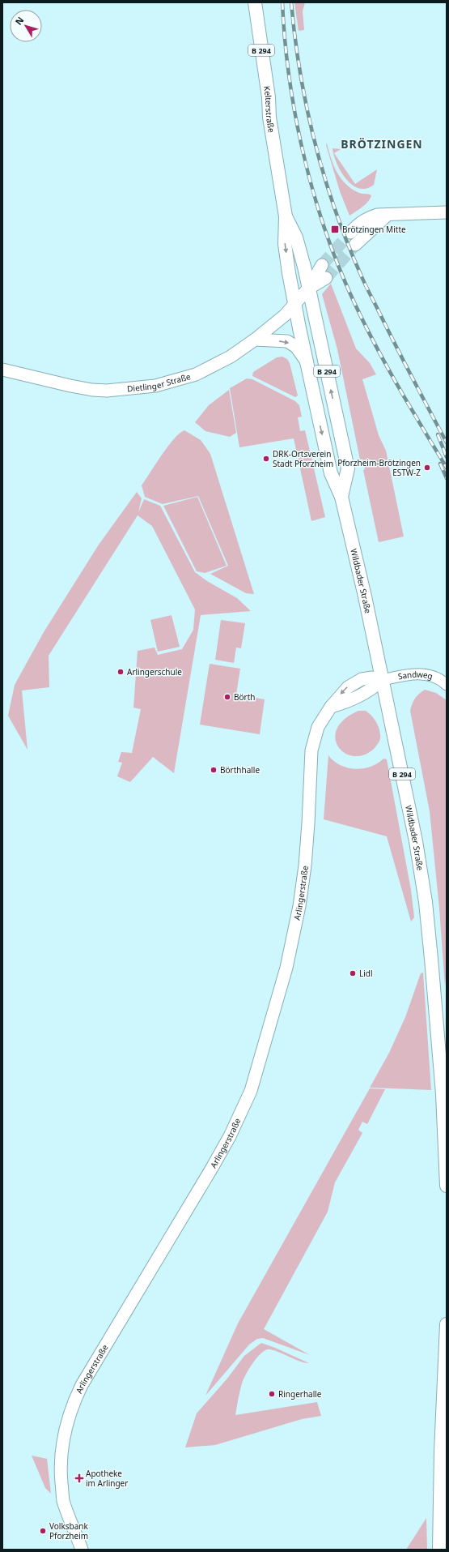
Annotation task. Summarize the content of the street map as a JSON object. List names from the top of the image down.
{
  "streets": {
    "main road": [
      "B 294",
      "Kelterstraße",
      "Dietlinger Straße",
      "Wildbader Straße",
      "Arlingerstraße"
    ],
    "street": ["Sandweg"]
  },
  "crossings": [
    ["Kelterstraße", "Dietlinger Straße"],
    ["Kelterstraße", "Wildbader Straße"],
    ["Dietlinger Straße", "Wildbader Straße"],
    ["Wildbader Straße", "Sandweg"],
    ["Wildbader Straße", "Arlingerstraße"],
    ["Sandweg", "Arlingerstraße"]
  ],
  "districts": ["BRÖTZINGEN"],
  "places": {
    "transit": ["Brötzingen Mitte"],
    "other": [
      "DRK-Ortsverein Stadt Pforzheim",
      "Pforzheim-Brötzingen ESTW-Z",
      "Arlingerschule",
      "Börth",
      "Börthhalle",
      "Lidl",
      "Ringerhalle",
      "Volksbank Pforzheim"
    ],
    "health": ["Apotheke im Arlinger"]
  },
  "north": "top left"
}
